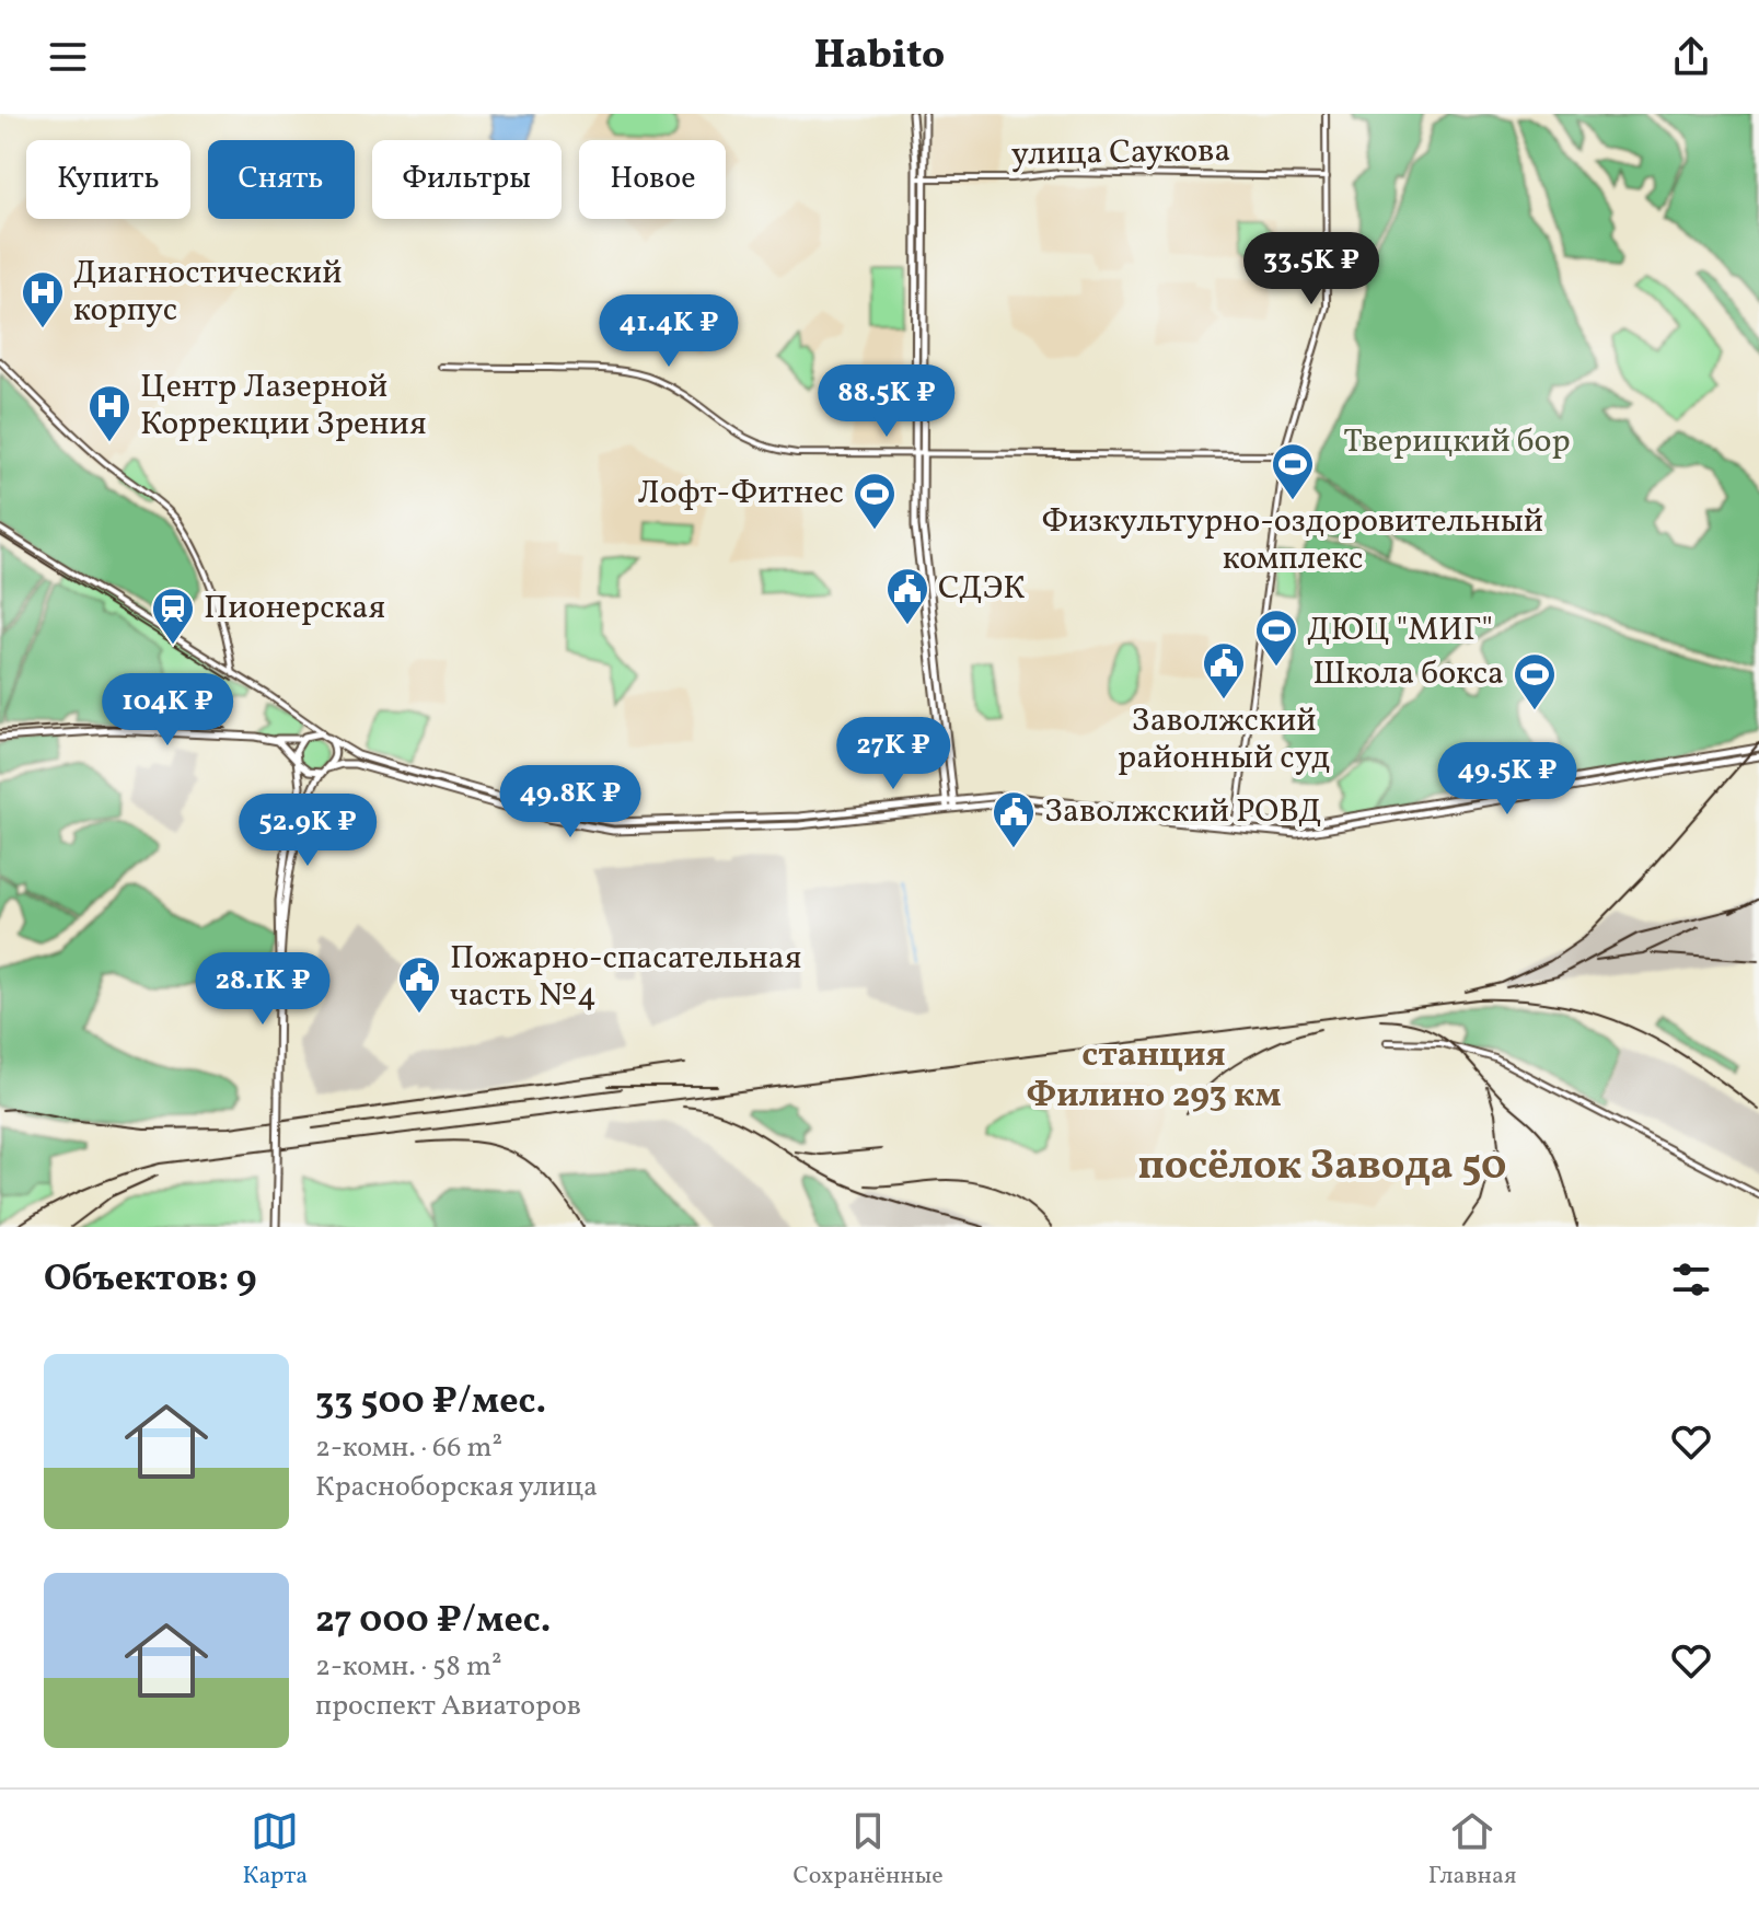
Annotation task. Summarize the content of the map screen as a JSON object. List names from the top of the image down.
{
  "streets": {
    "street": ["улица Саукова"]
  },
  "districts": ["станция Филино 293 км", "посёлок Завода 50"],
  "parks": ["Тверицкий бор"],
  "places": {
    "hospital": ["Диагностический корпус", "Центр Лазерной Коррекции Зрения"],
    "sports": [
      "Физкультурно-оздоровительный комплекс",
      "Лофт-Фитнес",
      "ДЮЦ \"МИГ\"",
      "Школа бокса"
    ],
    "public building": [
      "СДЭК",
      "Заволжский районный суд",
      "Заволжский РОВД",
      "Пожарно-спасательная часть №4"
    ],
    "station": ["Пионерская"]
  },
  "page": {
    "header": "Habito",
    "chip": [
      "Купить",
      "Снять",
      "Фильтры",
      "Новое"
    ],
    "price": [
      "33.5K ₽",
      "41.4K ₽",
      "88.5K ₽",
      "104K ₽",
      "27K ₽",
      "49.5K ₽",
      "49.8K ₽",
      "52.9K ₽",
      "28.1K ₽"
    ],
    "heading": "Объектов: 9",
    "list": [
      {
        "name": "33 500 ₽/мес.",
        "note": "2-комн. · 66 m² · Красноборская улица"
      },
      {
        "name": "27 000 ₽/мес.",
        "note": "2-комн. · 58 m² · проспект Авиаторов"
      }
    ],
    "tabs": ["Карта", "Сохранённые", "Главная"]
  }
}
